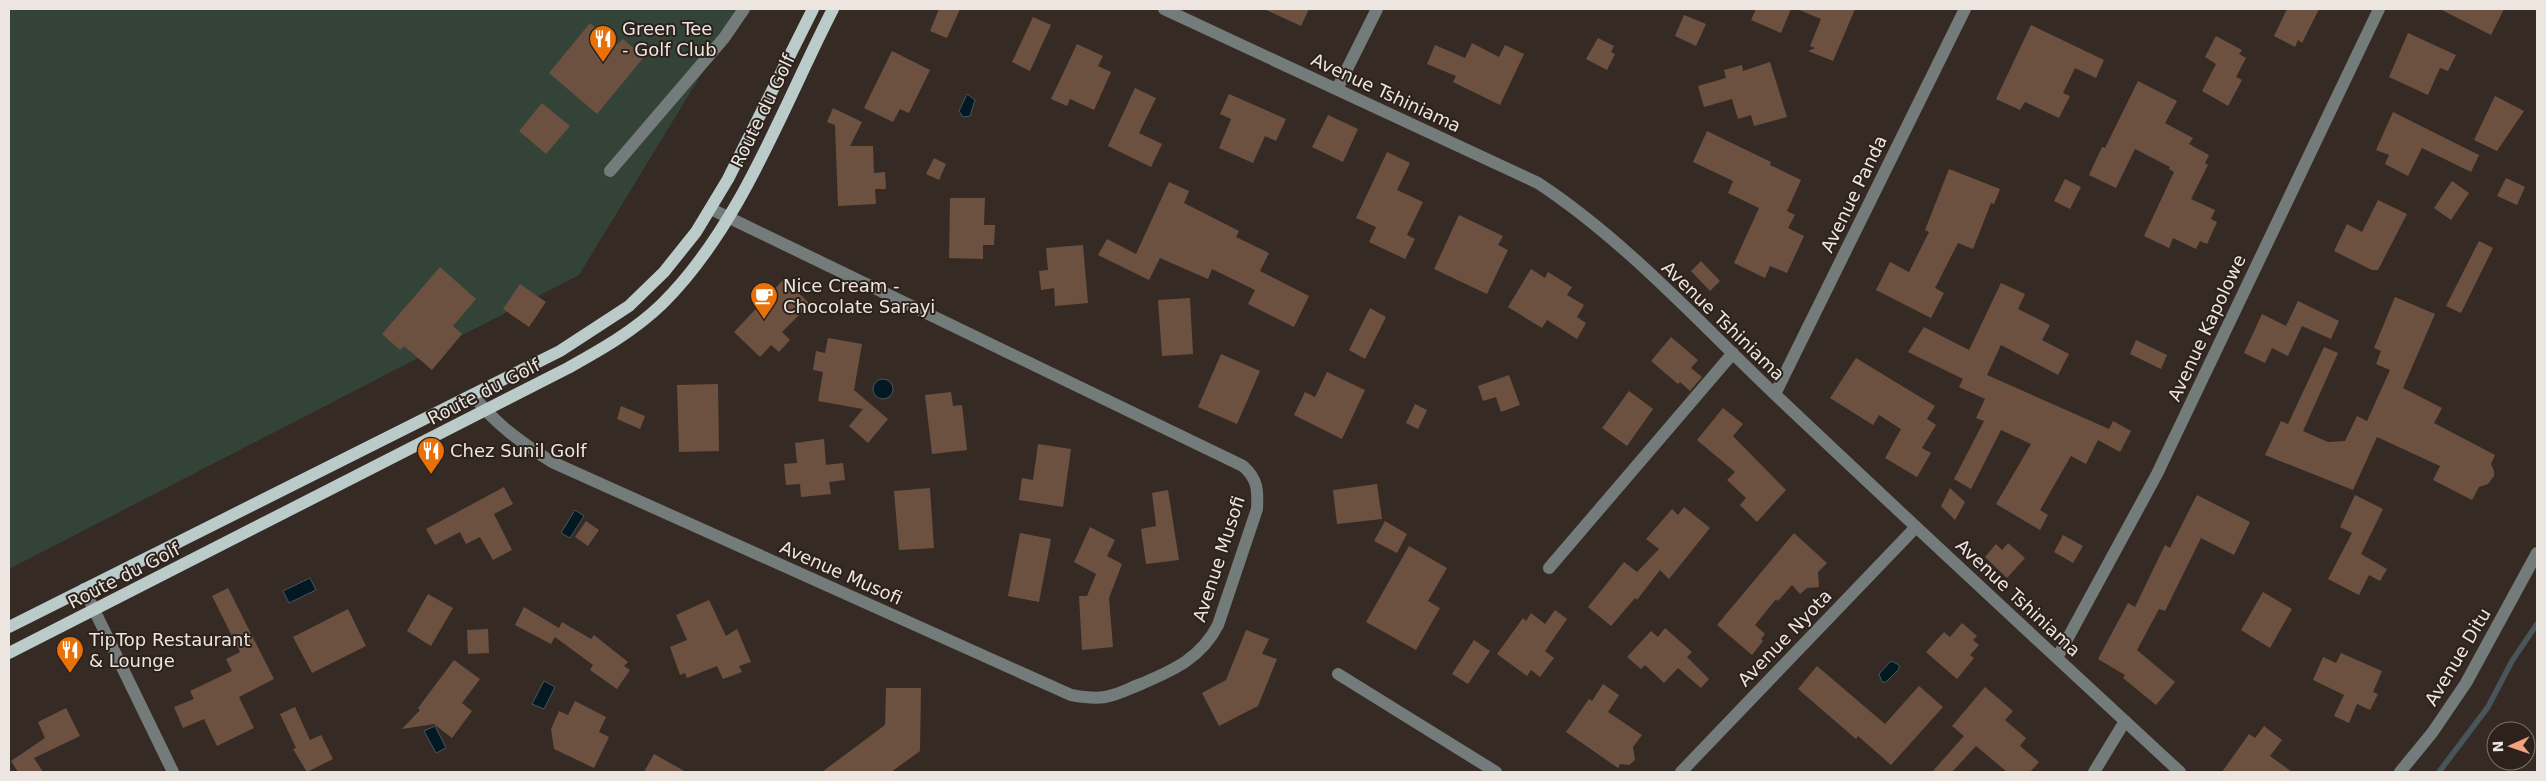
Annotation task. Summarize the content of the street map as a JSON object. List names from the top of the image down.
{
  "streets": {
    "main road": ["Route du Golf"],
    "street": [
      "Avenue Tshiniama",
      "Avenue Panda",
      "Avenue Kapolowe",
      "Avenue Musofi",
      "Avenue Nyota",
      "Avenue Ditu"
    ]
  },
  "crossings": [
    ["Avenue Tshiniama", "Avenue Panda"],
    ["Avenue Tshiniama", "Avenue Kapolowe"],
    ["Avenue Tshiniama", "Avenue Nyota"],
    ["Route du Golf", "Avenue Musofi"]
  ],
  "places": {
    "restaurant": ["Green Tee - Golf Club", "Chez Sunil Golf", "TipTop Restaurant & Lounge"],
    "cafe": ["Nice Cream - Chocolate Sarayi"]
  },
  "north": "left"
}
